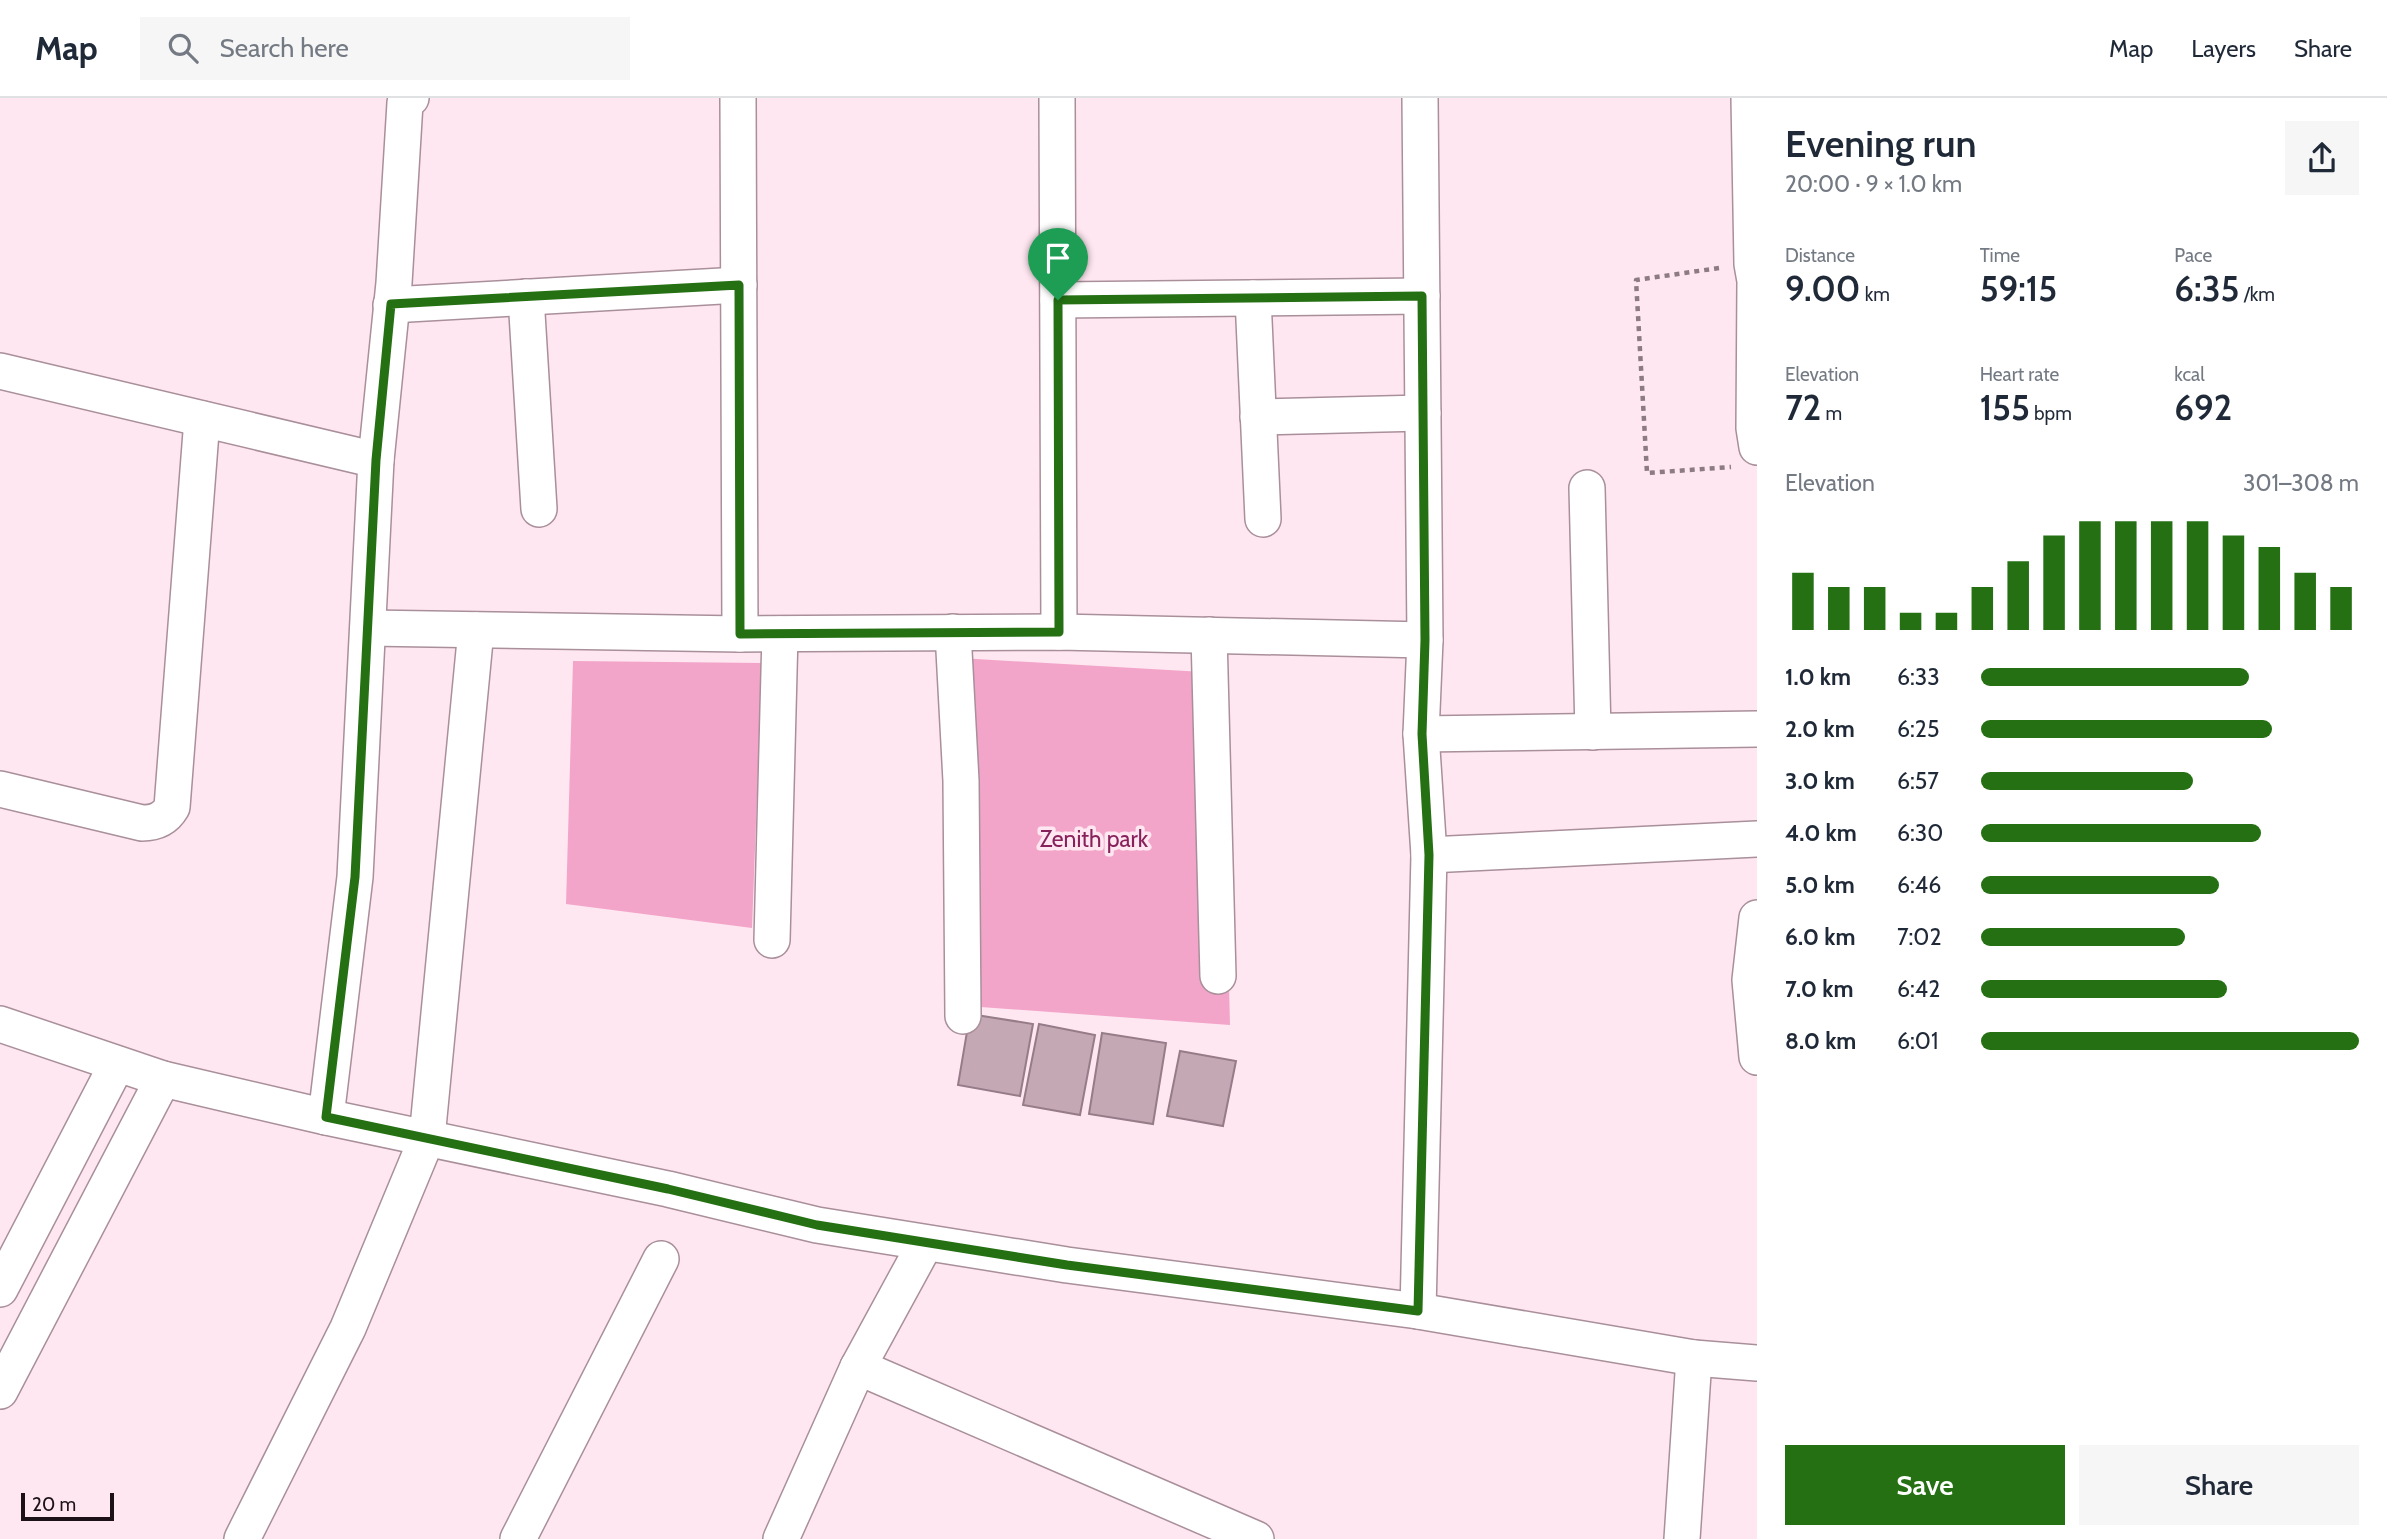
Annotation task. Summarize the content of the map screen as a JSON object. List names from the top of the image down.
{
  "parks": ["Zenith park"],
  "scale_bar": "20 m",
  "page": {
    "header": "Map",
    "search": "Search here",
    "nav": ["Map", "Layers", "Share"],
    "heading": ["Evening run", "20:00 · 9 × 1.0 km"],
    "stats": [
      ["Distance", "9.00 km"],
      ["Time", "59:15"],
      ["Pace", "6:35 /km"],
      ["Elevation", "72 m"],
      ["Heart rate", "155 bpm"],
      ["kcal", "692"]
    ],
    "chart": ["Elevation", "301–308 m"],
    "list": [
      {
        "name": "1.0 km",
        "note": "6:33"
      },
      {
        "name": "2.0 km",
        "note": "6:25"
      },
      {
        "name": "3.0 km",
        "note": "6:57"
      },
      {
        "name": "4.0 km",
        "note": "6:30"
      },
      {
        "name": "5.0 km",
        "note": "6:46"
      },
      {
        "name": "6.0 km",
        "note": "7:02"
      },
      {
        "name": "7.0 km",
        "note": "6:42"
      },
      {
        "name": "8.0 km",
        "note": "6:01"
      }
    ],
    "buttons": ["Save", "Share"],
    "scale": "20 m"
  }
}
